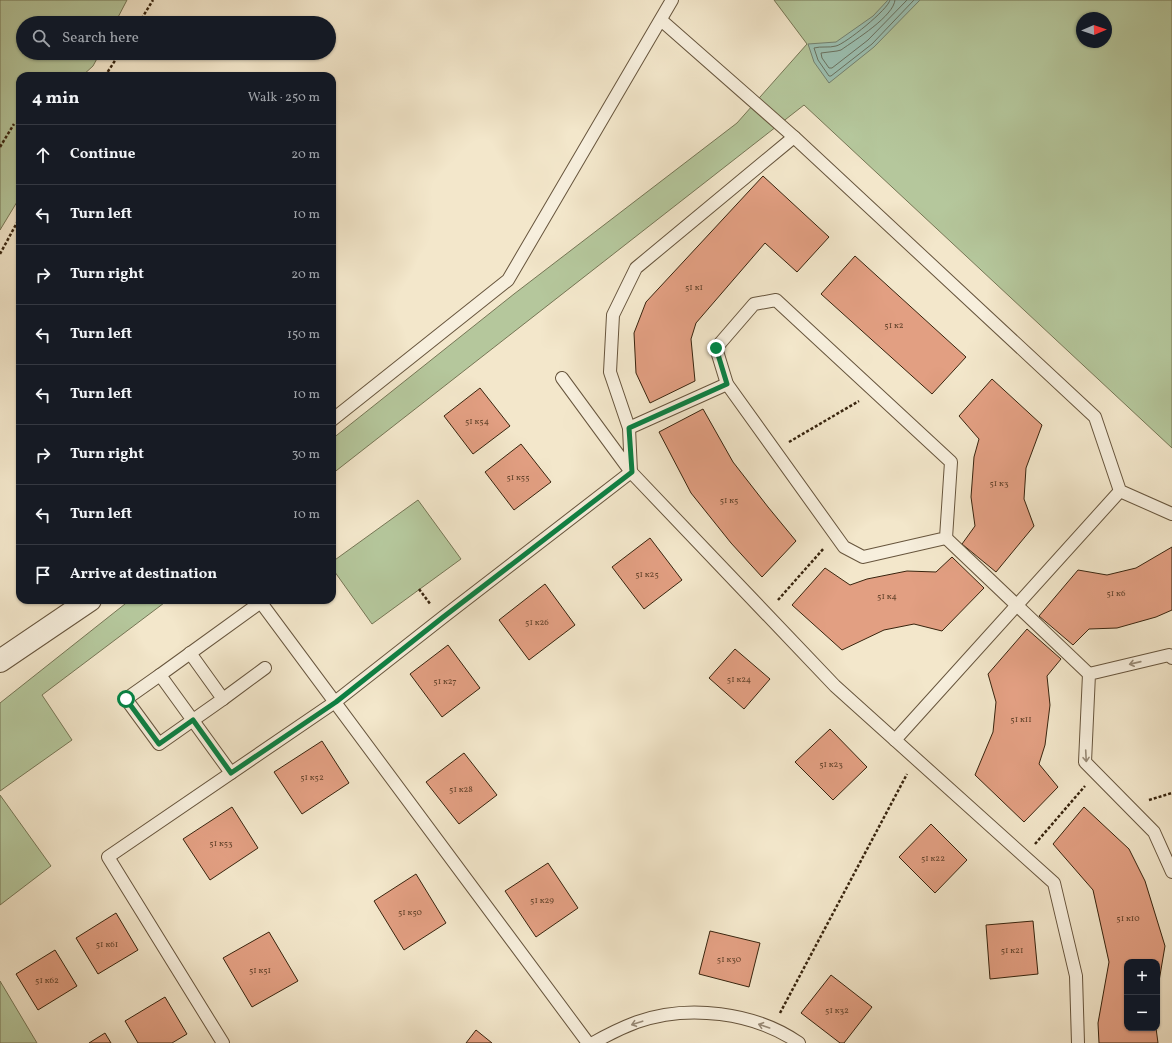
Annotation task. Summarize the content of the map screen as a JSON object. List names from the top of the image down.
{
  "house_numbers": [
    "51 к1",
    "51 к2",
    "51 к54",
    "51 к55",
    "51 к3",
    "51 к5",
    "51 к25",
    "51 к6",
    "51 к4",
    "51 к26",
    "51 к24",
    "51 к27",
    "51 к11",
    "51 к23",
    "51 к52",
    "51 к28",
    "51 к53",
    "51 к22",
    "51 к29",
    "51 к50",
    "51 к10",
    "51 к61",
    "51 к21",
    "51 к30",
    "51 к51",
    "51 к62",
    "51 к32"
  ],
  "north": "right",
  "page": {
    "search": "Search here",
    "heading": ["4 min", "Walk · 250 m"],
    "list": [
      ["Continue", "20 m"],
      ["Turn left", "10 m"],
      ["Turn right", "20 m"],
      ["Turn left", "150 m"],
      ["Turn left", "10 m"],
      ["Turn right", "30 m"],
      ["Turn left", "10 m"],
      "Arrive at destination"
    ],
    "map_buttons": ["+", "−"]
  }
}
